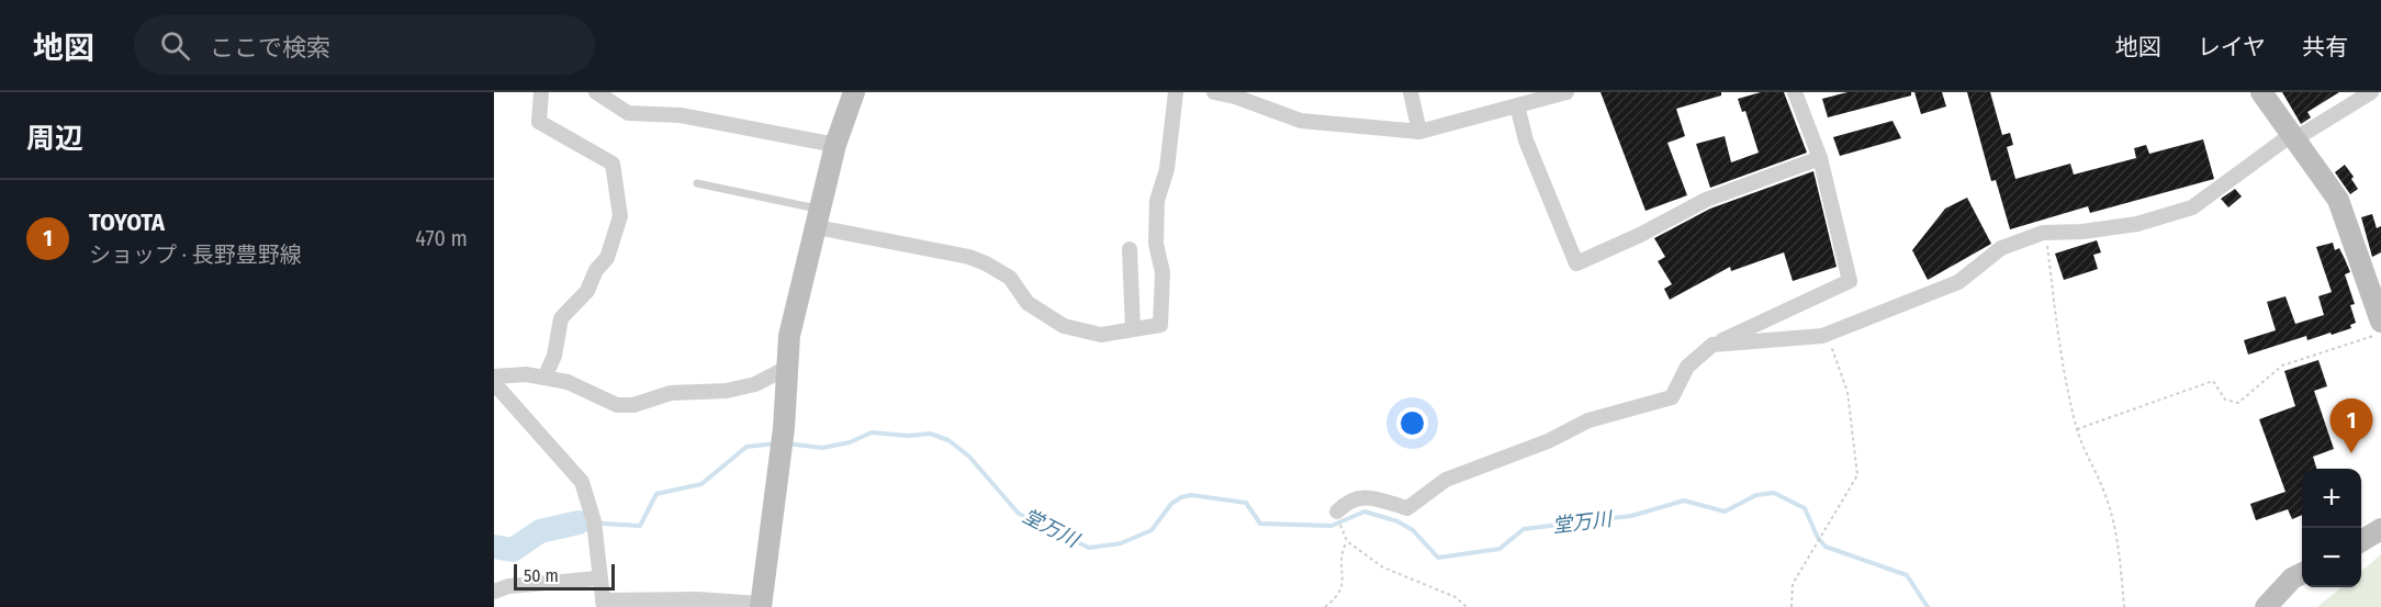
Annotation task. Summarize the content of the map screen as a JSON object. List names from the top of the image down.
{
  "water": ["堂万川"],
  "scale_bar": "50 m",
  "page": {
    "header": "地図",
    "search": "ここで検索",
    "nav": ["地図", "レイヤ", "共有"],
    "heading": "周辺",
    "list": [
      {
        "mark": "1",
        "name": "TOYOTA",
        "note": "ショップ · 長野豊野線",
        "value": "470 m"
      }
    ],
    "pins": "1",
    "map_buttons": ["+", "−"],
    "scale": "50 m"
  }
}
